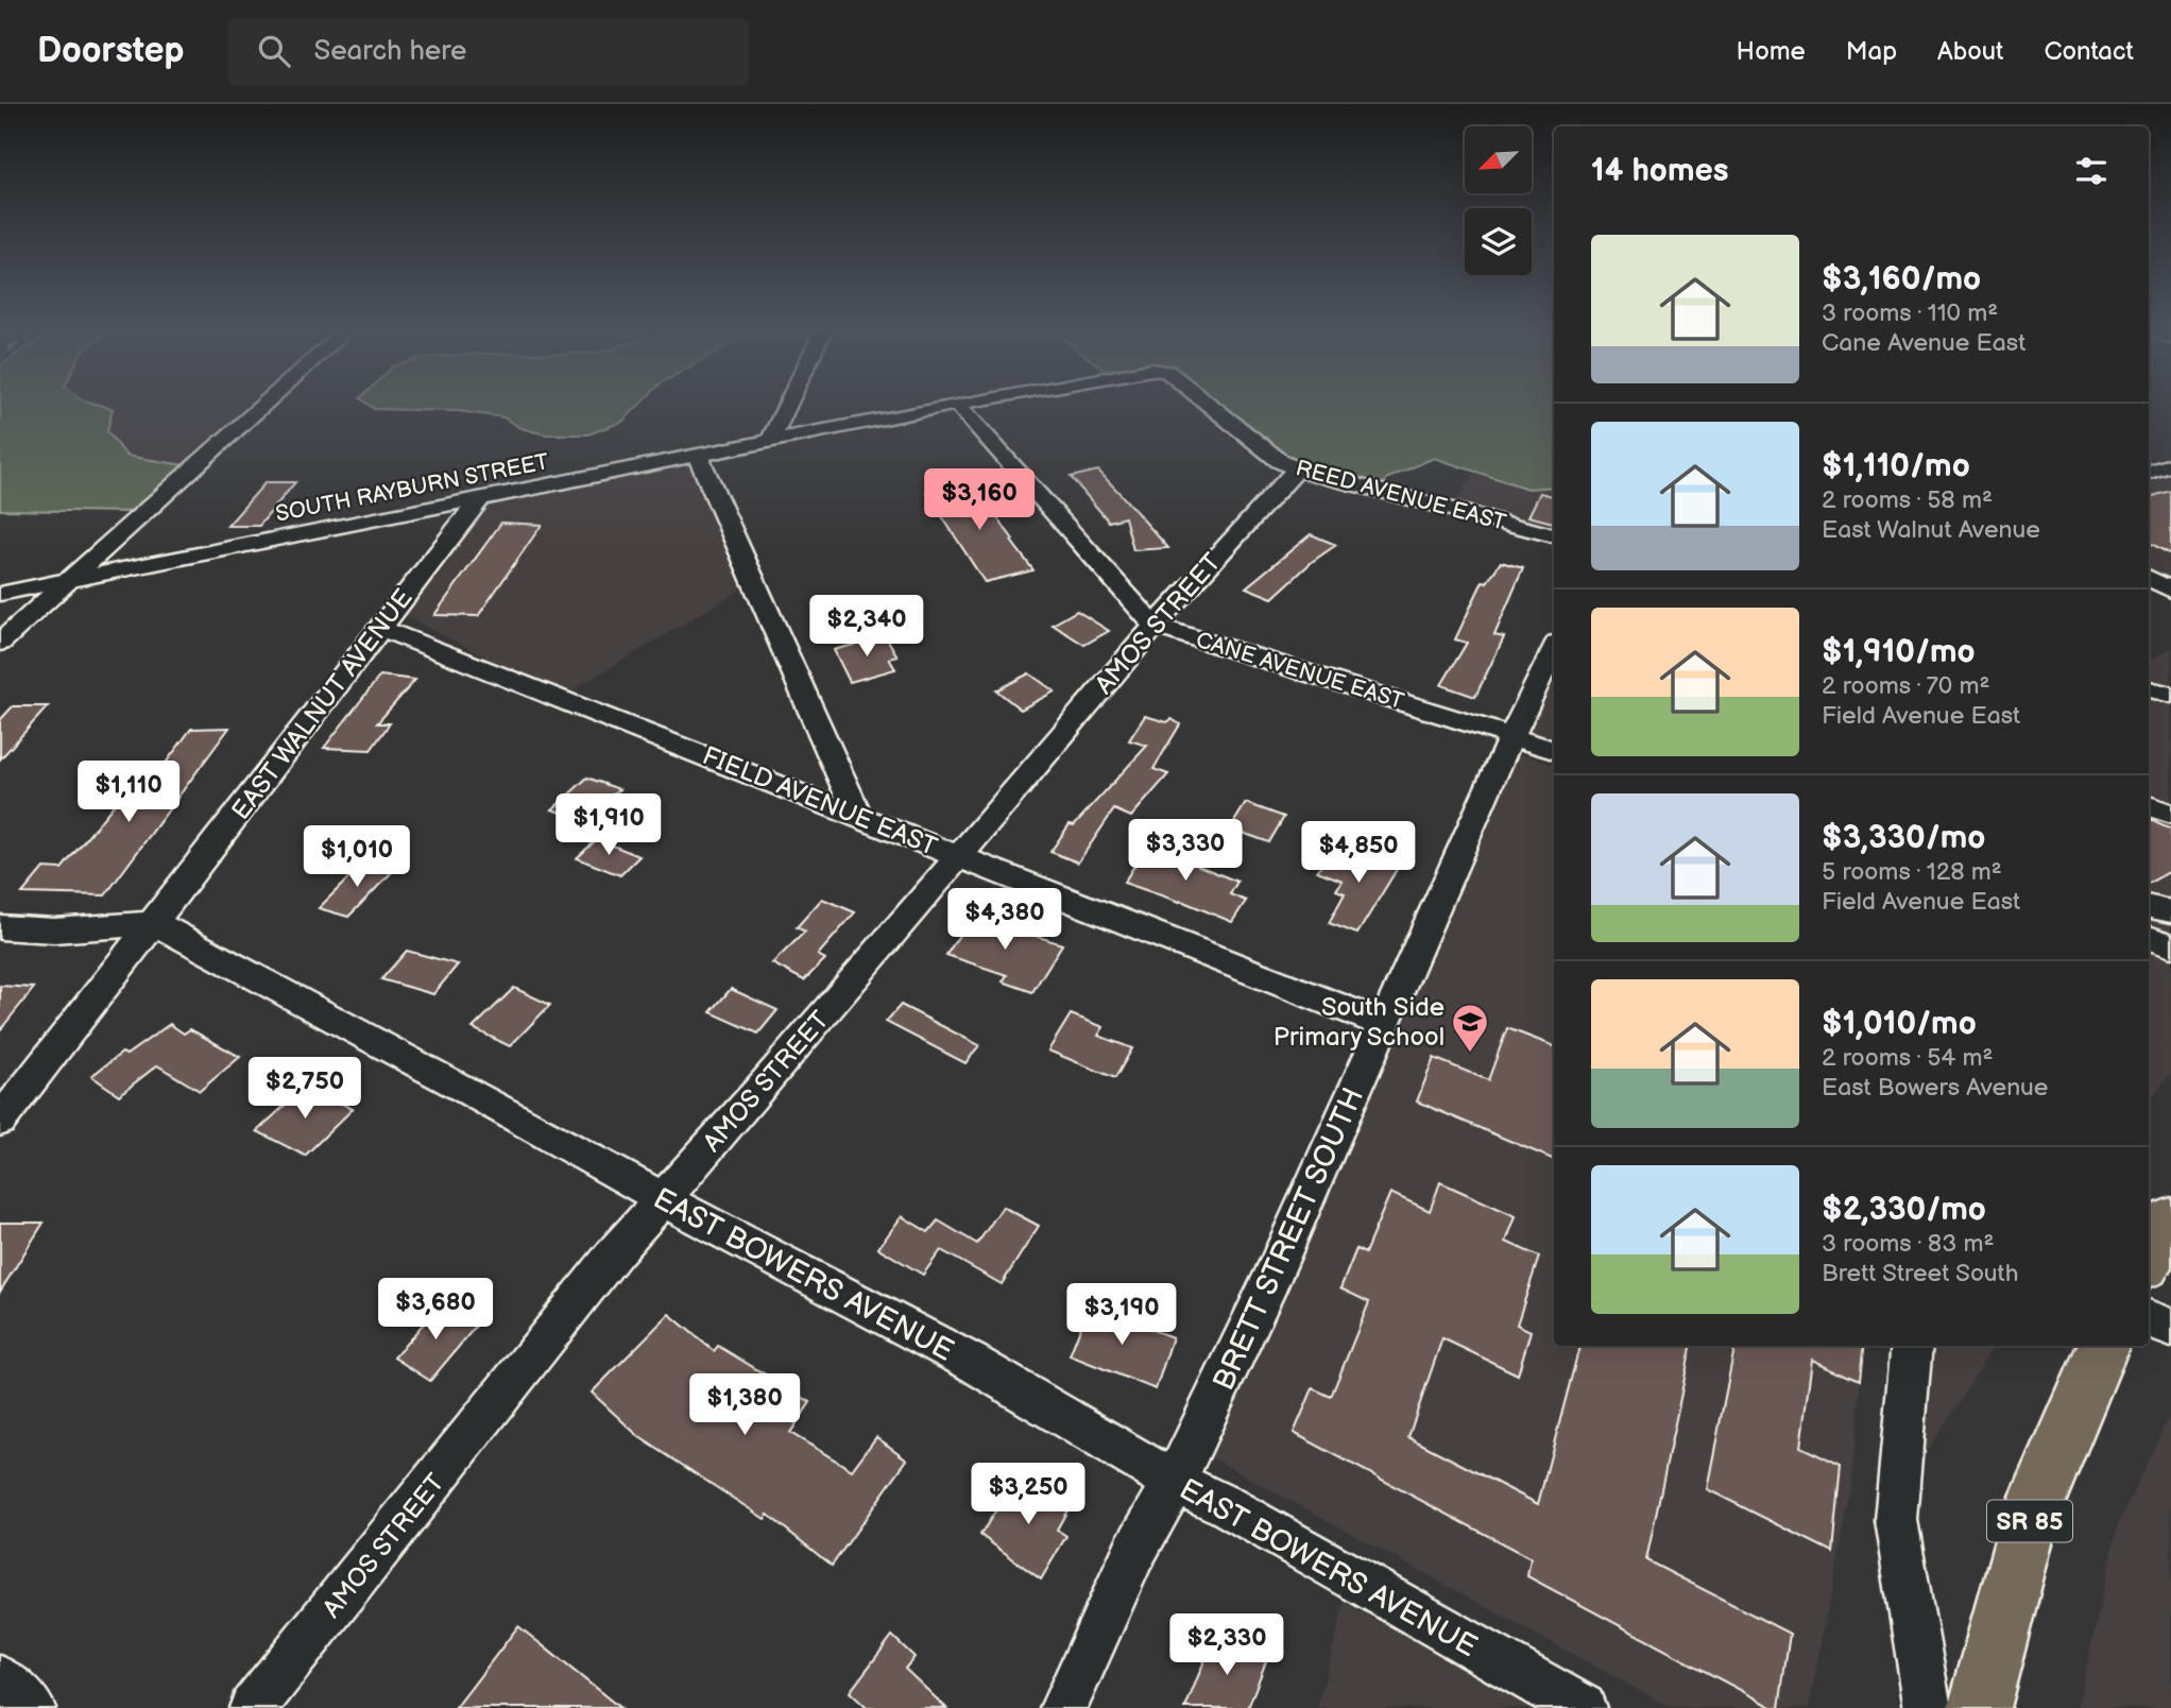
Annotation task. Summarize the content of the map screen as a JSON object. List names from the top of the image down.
{
  "streets": {
    "main road": ["SR 85"],
    "street": [
      "SOUTH RAYBURN STREET",
      "REED AVENUE EAST",
      "AMOS STREET",
      "CANE AVENUE EAST",
      "EAST WALNUT AVENUE",
      "FIELD AVENUE EAST",
      "BRETT STREET SOUTH",
      "EAST BOWERS AVENUE"
    ]
  },
  "crossings": [
    ["SOUTH RAYBURN STREET", "EAST WALNUT AVENUE"],
    ["REED AVENUE EAST", "AMOS STREET"],
    ["AMOS STREET", "CANE AVENUE EAST"],
    ["AMOS STREET", "FIELD AVENUE EAST"],
    ["AMOS STREET", "EAST BOWERS AVENUE"],
    ["CANE AVENUE EAST", "BRETT STREET SOUTH"],
    ["EAST WALNUT AVENUE", "FIELD AVENUE EAST"],
    ["EAST WALNUT AVENUE", "EAST BOWERS AVENUE"],
    ["FIELD AVENUE EAST", "BRETT STREET SOUTH"],
    ["BRETT STREET SOUTH", "EAST BOWERS AVENUE"]
  ],
  "places": {
    "school or university": ["South Side Primary School"]
  },
  "north": "bottom left",
  "page": {
    "header": "Doorstep",
    "search": "Search here",
    "nav": [
      "Home",
      "Map",
      "About",
      "Contact"
    ],
    "heading": "14 homes",
    "list": [
      {
        "name": "$3,160/mo",
        "note": "3 rooms · 110 m² · Cane Avenue East"
      },
      {
        "name": "$1,110/mo",
        "note": "2 rooms · 58 m² · East Walnut Avenue"
      },
      {
        "name": "$1,910/mo",
        "note": "2 rooms · 70 m² · Field Avenue East"
      },
      {
        "name": "$3,330/mo",
        "note": "5 rooms · 128 m² · Field Avenue East"
      },
      {
        "name": "$1,010/mo",
        "note": "2 rooms · 54 m² · East Bowers Avenue"
      },
      {
        "name": "$2,330/mo",
        "note": "3 rooms · 83 m² · Brett Street South"
      }
    ],
    "price": [
      "$3,160",
      "$2,340",
      "$1,110",
      "$1,910",
      "$3,330",
      "$4,850",
      "$1,010",
      "$4,380",
      "$2,750",
      "$3,680",
      "$3,190",
      "$1,380",
      "$3,250",
      "$2,330"
    ]
  }
}
